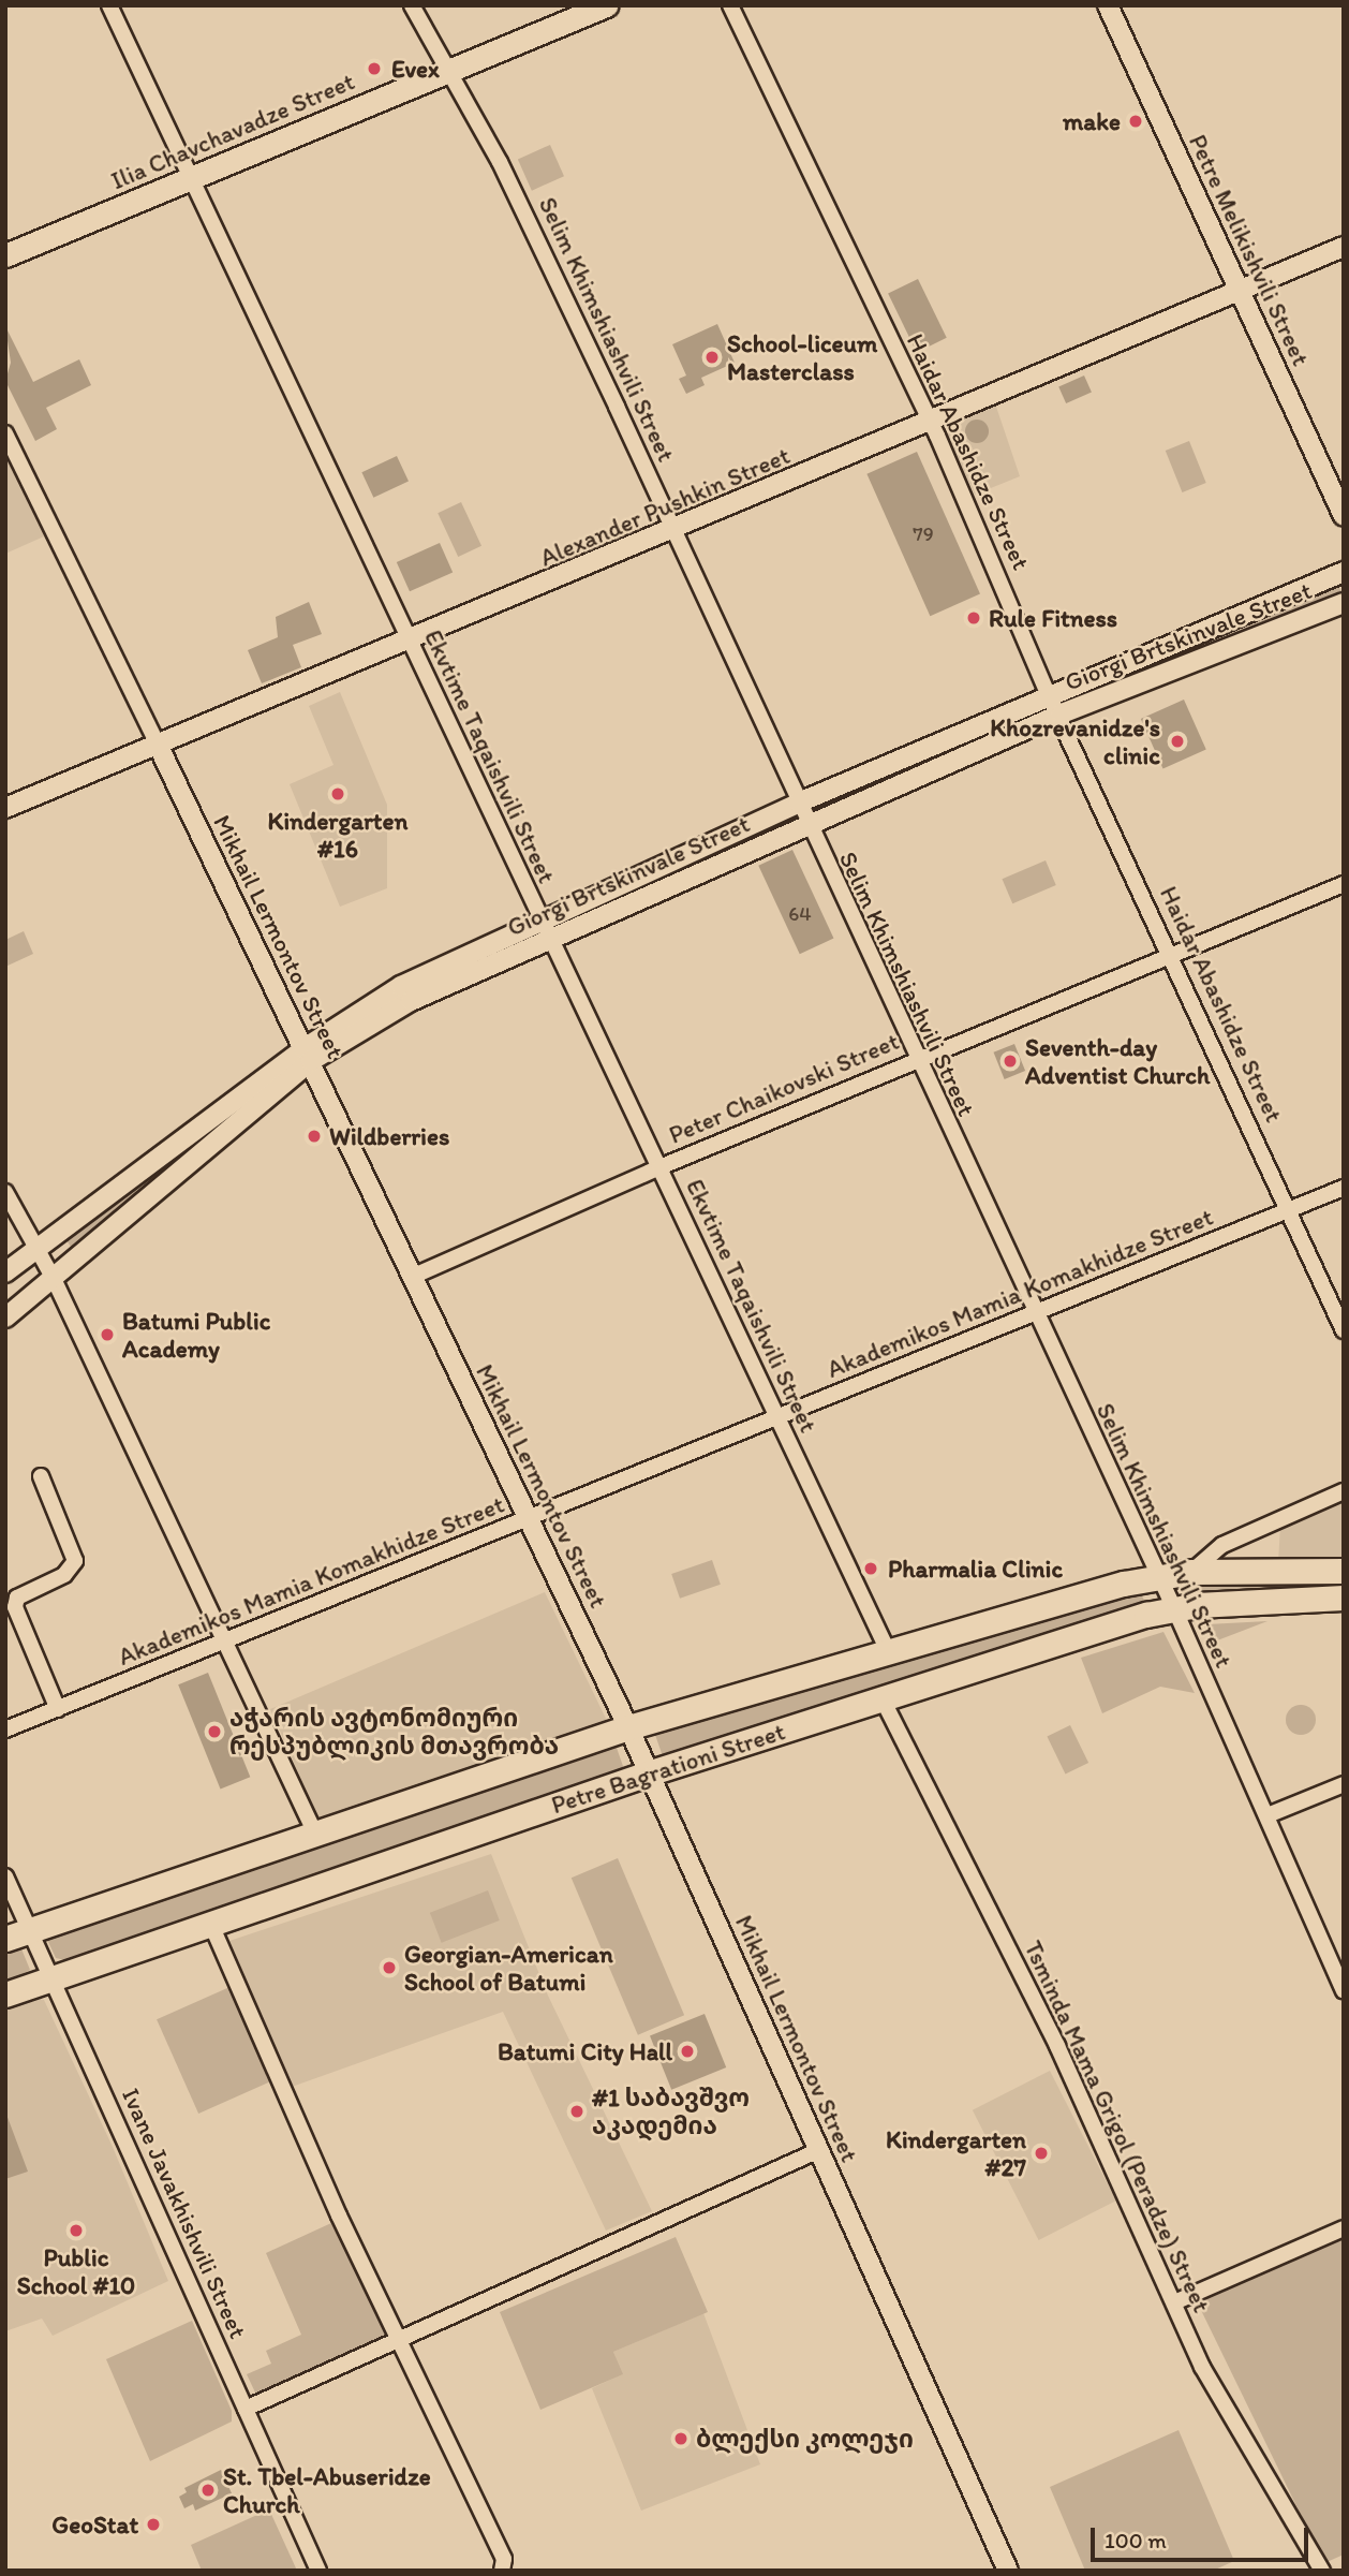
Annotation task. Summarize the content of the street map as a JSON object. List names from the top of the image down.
{
  "streets": {
    "main road": ["Ilia Chavchavadze Street", "Petre Bagrationi Street"],
    "street": [
      "Petre Melikishvili Street",
      "Selim Khimshiashvili Street",
      "Haidar Abashidze Street",
      "Alexander Pushkin Street",
      "Giorgi Brtskinvale Street",
      "Ekvtime Taqaishvili Street",
      "Mikhail Lermontov Street",
      "Peter Chaikovski Street",
      "Akademikos Mamia Komakhidze Street",
      "Tsminda Mama Grigol (Peradze) Street",
      "Ivane Javakhishvili Street"
    ]
  },
  "crossings": [
    ["Ilia Chavchavadze Street", "Selim Khimshiashvili Street"],
    ["Ilia Chavchavadze Street", "Ekvtime Taqaishvili Street"],
    ["Petre Melikishvili Street", "Alexander Pushkin Street"],
    ["Selim Khimshiashvili Street", "Alexander Pushkin Street"],
    ["Selim Khimshiashvili Street", "Giorgi Brtskinvale Street"],
    ["Selim Khimshiashvili Street", "Peter Chaikovski Street"],
    ["Selim Khimshiashvili Street", "Akademikos Mamia Komakhidze Street"],
    ["Selim Khimshiashvili Street", "Petre Bagrationi Street"],
    ["Haidar Abashidze Street", "Alexander Pushkin Street"],
    ["Haidar Abashidze Street", "Giorgi Brtskinvale Street"],
    ["Haidar Abashidze Street", "Peter Chaikovski Street"],
    ["Haidar Abashidze Street", "Akademikos Mamia Komakhidze Street"],
    ["Alexander Pushkin Street", "Ekvtime Taqaishvili Street"],
    ["Alexander Pushkin Street", "Mikhail Lermontov Street"],
    ["Giorgi Brtskinvale Street", "Ekvtime Taqaishvili Street"],
    ["Giorgi Brtskinvale Street", "Mikhail Lermontov Street"],
    ["Ekvtime Taqaishvili Street", "Peter Chaikovski Street"],
    ["Ekvtime Taqaishvili Street", "Akademikos Mamia Komakhidze Street"],
    ["Ekvtime Taqaishvili Street", "Petre Bagrationi Street"],
    ["Mikhail Lermontov Street", "Peter Chaikovski Street"],
    ["Mikhail Lermontov Street", "Akademikos Mamia Komakhidze Street"],
    ["Mikhail Lermontov Street", "Petre Bagrationi Street"],
    ["Petre Bagrationi Street", "Tsminda Mama Grigol (Peradze) Street"],
    ["Petre Bagrationi Street", "Ivane Javakhishvili Street"]
  ],
  "places": [
    "Evex",
    "make",
    "School-liceum Masterclass",
    "Rule Fitness",
    "Khozrevanidze's clinic",
    "Kindergarten #16",
    "Seventh-day Adventist Church",
    "Wildberries",
    "Batumi Public Academy",
    "Pharmalia Clinic",
    "აჭარის ავტონომიური რესპუბლიკის მთავრობა",
    "Georgian-American School of Batumi",
    "Batumi City Hall",
    "#1 საბავშვო აკადემია",
    "Kindergarten #27",
    "Public School #10",
    "ბლექსი კოლეჯი",
    "St. Tbel-Abuseridze Church",
    "GeoStat"
  ],
  "house_numbers": ["79", "64"],
  "scale_bar": "100 m"
}
